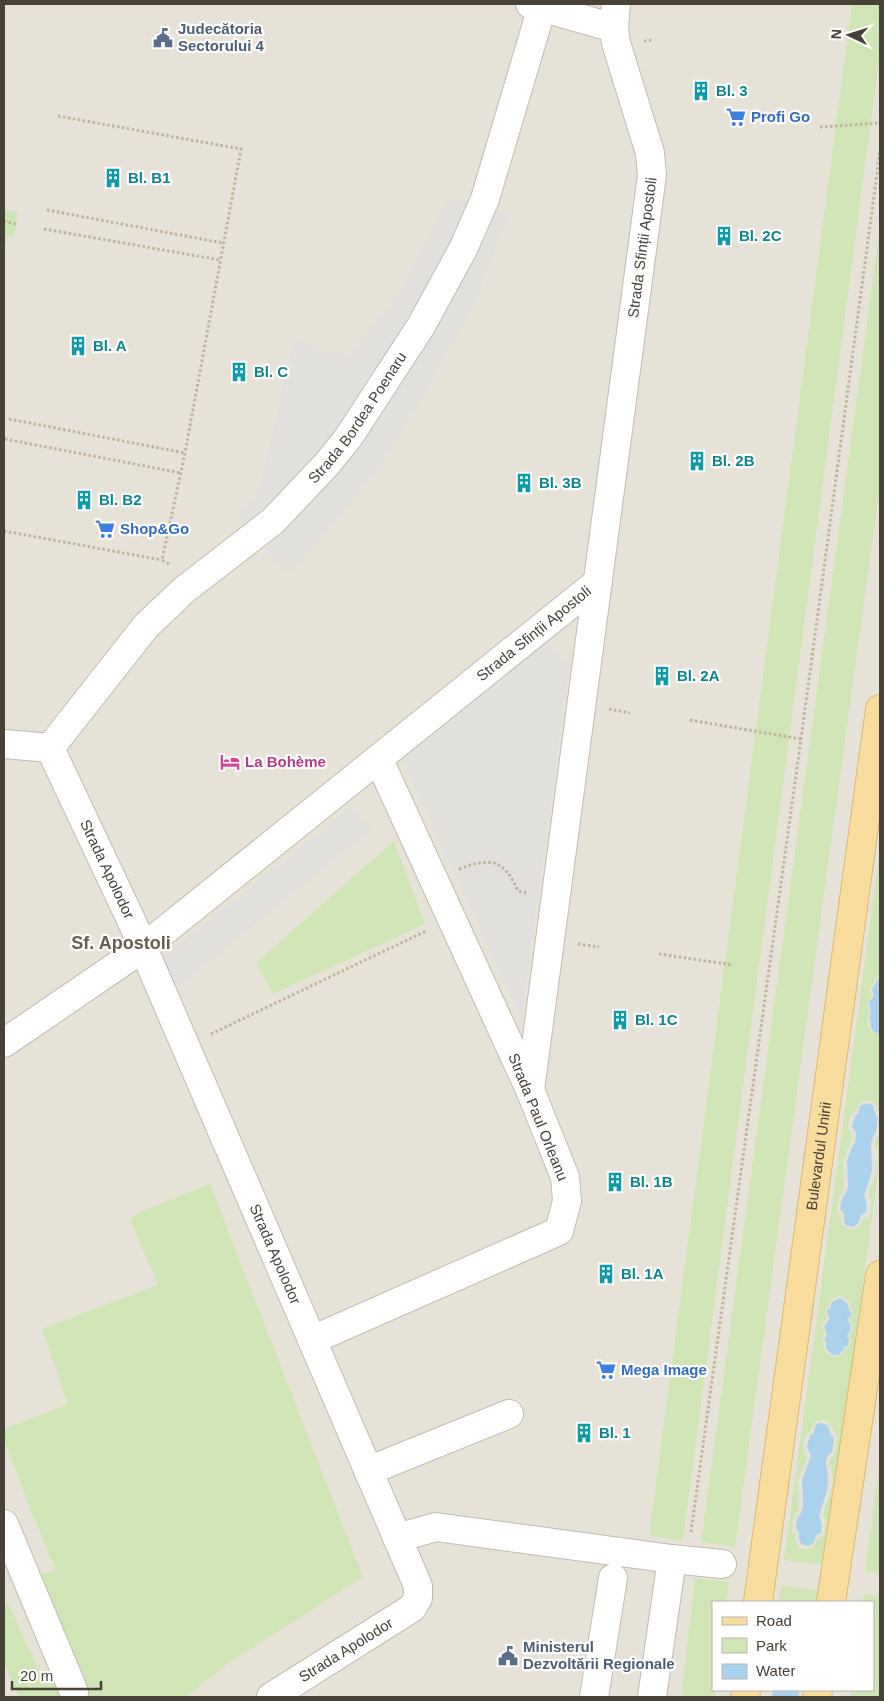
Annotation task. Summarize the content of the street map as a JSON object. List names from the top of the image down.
{
  "streets": {
    "main road": ["Bulevardul Unirii"],
    "street": [
      "Strada Sfinții Apostoli",
      "Strada Bordea Poenaru",
      "Strada Apolodor",
      "Strada Paul Orleanu"
    ]
  },
  "crossings": [
    ["Strada Sfinții Apostoli", "Strada Apolodor"],
    ["Strada Sfinții Apostoli", "Strada Paul Orleanu"],
    ["Strada Bordea Poenaru", "Strada Apolodor"],
    ["Strada Apolodor", "Strada Paul Orleanu"]
  ],
  "districts": ["Sf. Apostoli"],
  "places": {
    "public building": ["Judecătoria Sectorului 4", "Ministerul Dezvoltării Regionale"],
    "building": [
      "Bl. 3",
      "Bl. B1",
      "Bl. 2C",
      "Bl. A",
      "Bl. C",
      "Bl. 2B",
      "Bl. 3B",
      "Bl. B2",
      "Bl. 2A",
      "Bl. 1C",
      "Bl. 1B",
      "Bl. 1A",
      "Bl. 1"
    ],
    "supermarket": ["Profi Go", "Shop&Go", "Mega Image"],
    "hotel": ["La Bohème"]
  },
  "legend": ["Road", "Park", "Water"],
  "scale_bar": "20 m",
  "north": "left"
}
